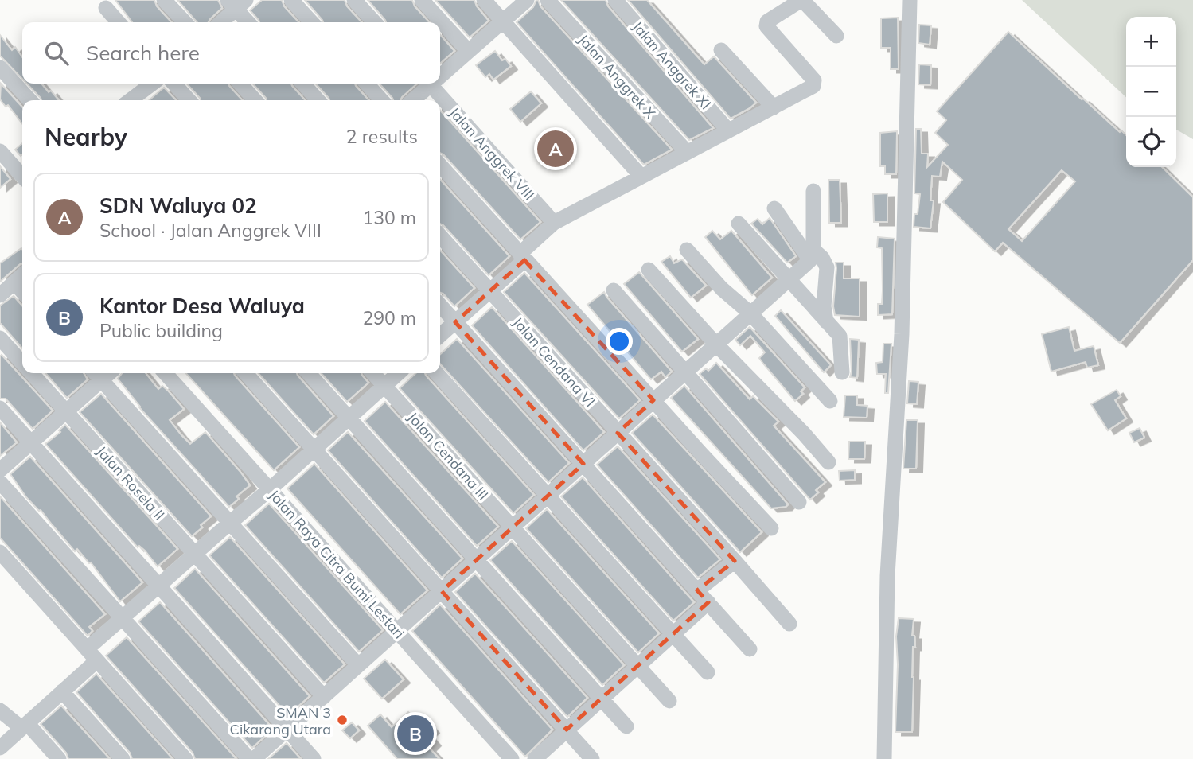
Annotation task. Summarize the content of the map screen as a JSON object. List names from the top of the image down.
{
  "streets": {
    "street": [
      "Jalan Anggrek XI",
      "Jalan Anggrek X",
      "Jalan Anggrek VIII",
      "Jalan Cendana VI",
      "Jalan Cendana III",
      "Jalan Rosela II",
      "Jalan Raya Citra Bumi Lestari"
    ]
  },
  "places": ["SMAN 3 Cikarang Utara"],
  "page": {
    "map_buttons": ["+", "−"],
    "search": "Search here",
    "heading": ["Nearby", "2 results"],
    "pins": ["A", "B"],
    "list": [
      {
        "mark": "A",
        "name": "SDN Waluya 02",
        "note": "School · Jalan Anggrek VIII",
        "value": "130 m"
      },
      {
        "mark": "B",
        "name": "Kantor Desa Waluya",
        "note": "Public building",
        "value": "290 m"
      }
    ]
  }
}
